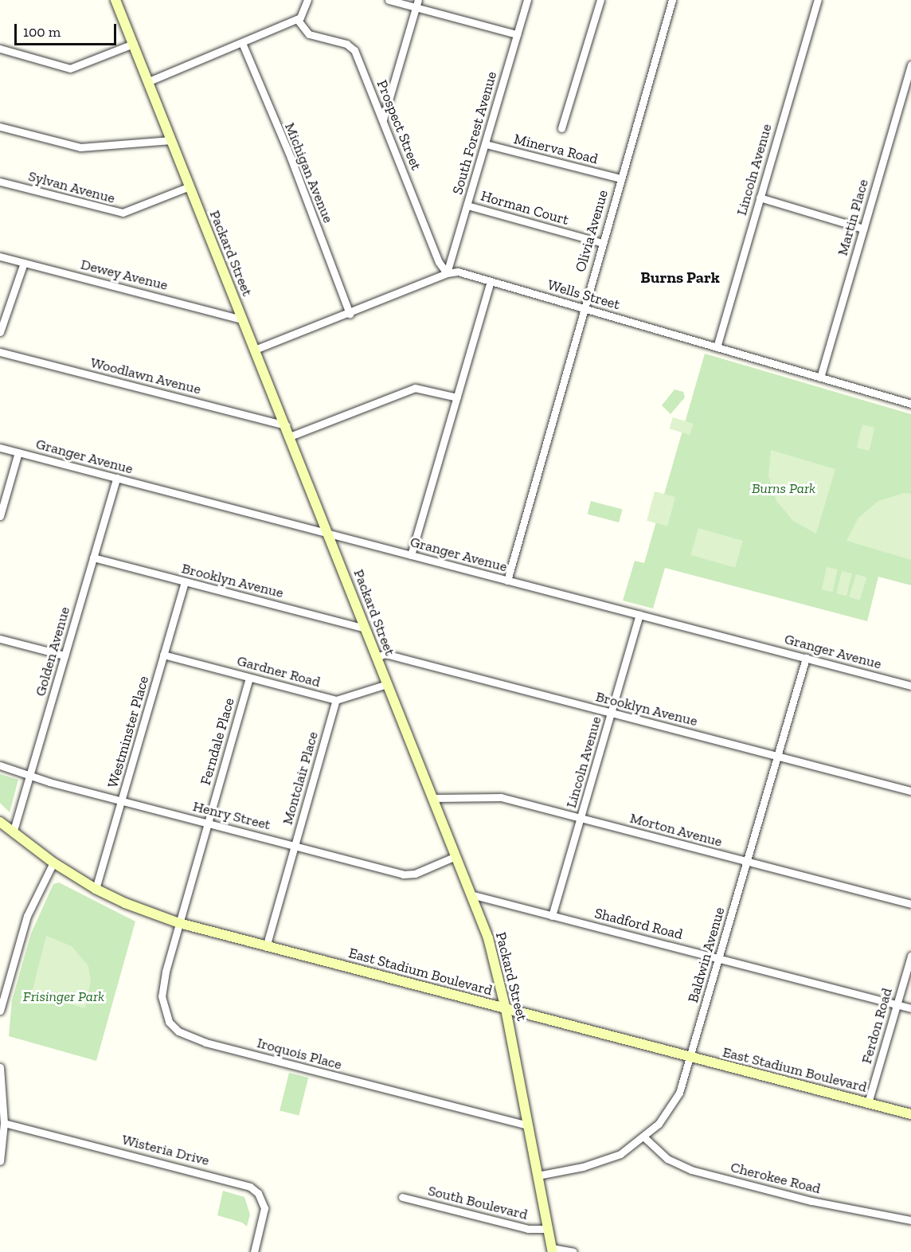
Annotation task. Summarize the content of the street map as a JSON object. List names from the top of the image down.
{
  "streets": {
    "main road": ["Packard Street", "East Stadium Boulevard"],
    "street": [
      "Prospect Street",
      "South Forest Avenue",
      "Minerva Road",
      "Lincoln Avenue",
      "Michigan Avenue",
      "Sylvan Avenue",
      "Horman Court",
      "Martin Place",
      "Olivia Avenue",
      "Dewey Avenue",
      "Wells Street",
      "Woodlawn Avenue",
      "Granger Avenue",
      "Brooklyn Avenue",
      "Golden Avenue",
      "Gardner Road",
      "Westminster Place",
      "Ferndale Place",
      "Montclair Place",
      "Henry Street",
      "Morton Avenue",
      "Shadford Road",
      "Baldwin Avenue",
      "Ferdon Road",
      "Iroquois Place",
      "Wisteria Drive",
      "Cherokee Road",
      "South Boulevard"
    ]
  },
  "crossings": [
    ["Prospect Street", "South Forest Avenue"],
    ["Prospect Street", "Wells Street"],
    ["South Forest Avenue", "Minerva Road"],
    ["South Forest Avenue", "Horman Court"],
    ["South Forest Avenue", "Wells Street"],
    ["Minerva Road", "Olivia Avenue"],
    ["Lincoln Avenue", "Wells Street"],
    ["Lincoln Avenue", "Granger Avenue"],
    ["Lincoln Avenue", "Brooklyn Avenue"],
    ["Lincoln Avenue", "Morton Avenue"],
    ["Lincoln Avenue", "Shadford Road"],
    ["Michigan Avenue", "Wells Street"],
    ["Sylvan Avenue", "Packard Street"],
    ["Horman Court", "Olivia Avenue"],
    ["Martin Place", "Wells Street"],
    ["Olivia Avenue", "Wells Street"],
    ["Olivia Avenue", "Granger Avenue"],
    ["Packard Street", "Dewey Avenue"],
    ["Packard Street", "Wells Street"],
    ["Packard Street", "Woodlawn Avenue"],
    ["Packard Street", "Granger Avenue"],
    ["Packard Street", "Brooklyn Avenue"],
    ["Packard Street", "Gardner Road"],
    ["Packard Street", "Henry Street"],
    ["Packard Street", "Morton Avenue"],
    ["Packard Street", "Shadford Road"],
    ["Packard Street", "Baldwin Avenue"],
    ["Packard Street", "East Stadium Boulevard"],
    ["Packard Street", "Iroquois Place"],
    ["Packard Street", "South Boulevard"],
    ["Granger Avenue", "Golden Avenue"],
    ["Granger Avenue", "Baldwin Avenue"],
    ["Brooklyn Avenue", "Golden Avenue"],
    ["Brooklyn Avenue", "Westminster Place"],
    ["Brooklyn Avenue", "Baldwin Avenue"],
    ["Golden Avenue", "Henry Street"],
    ["Golden Avenue", "East Stadium Boulevard"],
    ["Gardner Road", "Westminster Place"],
    ["Gardner Road", "Ferndale Place"],
    ["Gardner Road", "Montclair Place"],
    ["Westminster Place", "Henry Street"],
    ["Westminster Place", "East Stadium Boulevard"],
    ["Ferndale Place", "Henry Street"],
    ["Ferndale Place", "East Stadium Boulevard"],
    ["Ferndale Place", "Iroquois Place"],
    ["Montclair Place", "Henry Street"],
    ["Montclair Place", "East Stadium Boulevard"],
    ["Morton Avenue", "Baldwin Avenue"],
    ["Shadford Road", "Baldwin Avenue"],
    ["Shadford Road", "Ferdon Road"],
    ["Baldwin Avenue", "East Stadium Boulevard"],
    ["Baldwin Avenue", "Cherokee Road"],
    ["East Stadium Boulevard", "Ferdon Road"],
    ["East Stadium Boulevard", "Iroquois Place"]
  ],
  "districts": ["Burns Park"],
  "parks": ["Burns Park", "Frisinger Park"],
  "scale_bar": "100 m"
}
